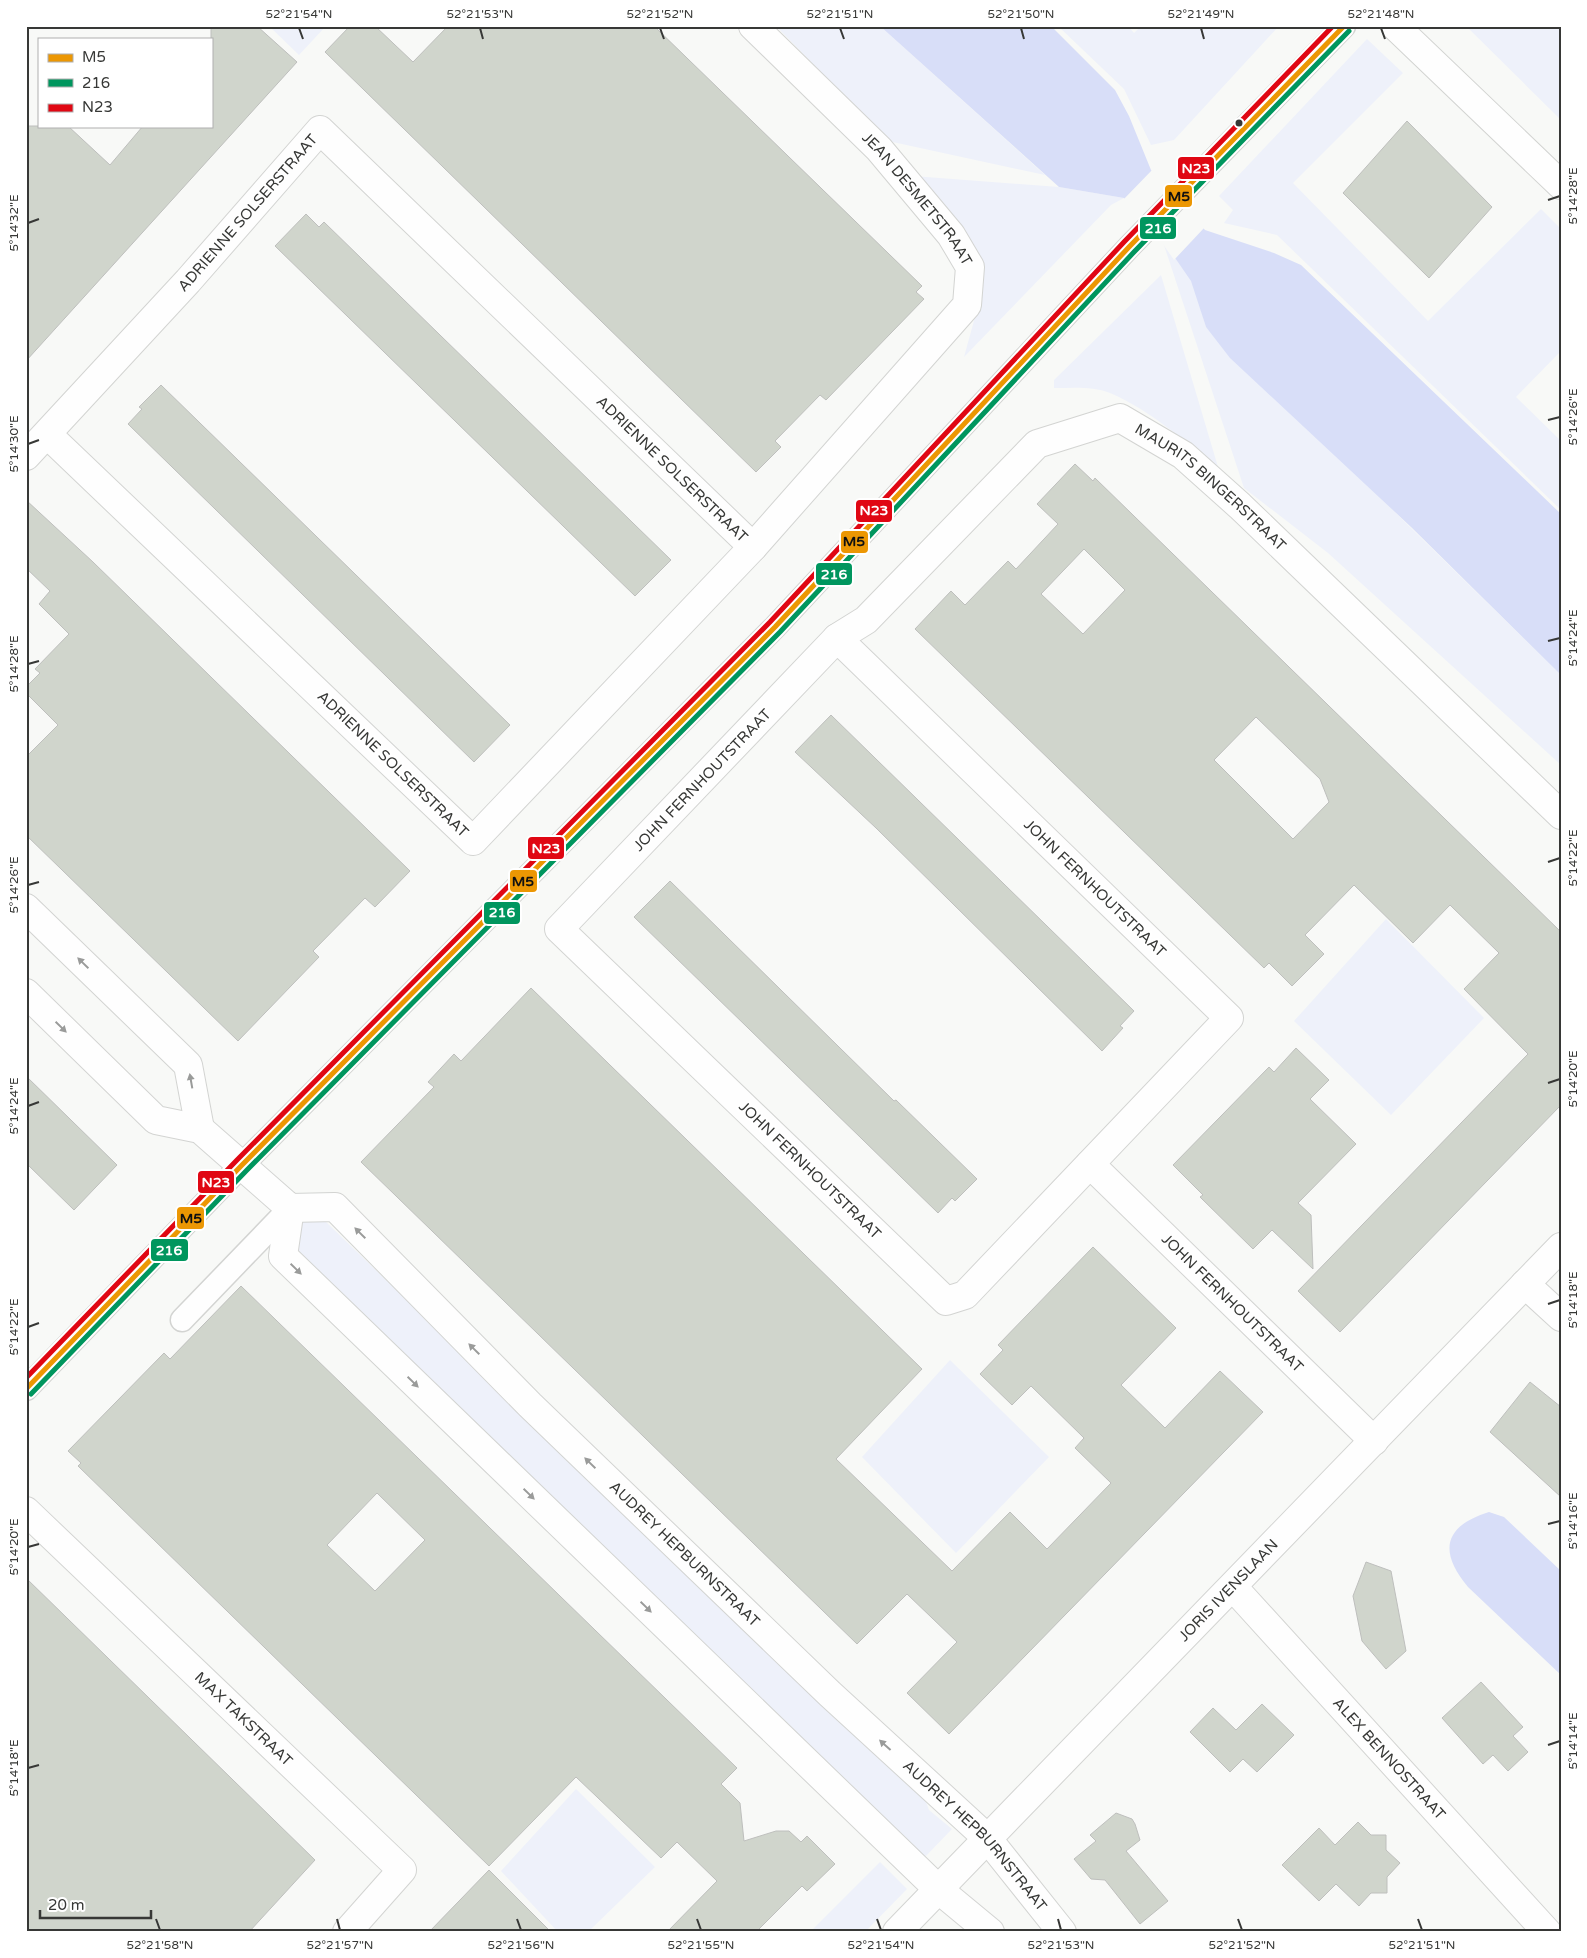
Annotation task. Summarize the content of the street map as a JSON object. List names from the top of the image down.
{
  "streets": {
    "street": [
      "JEAN DESMETSTRAAT",
      "ADRIENNE SOLSERSTRAAT",
      "MAURITS BINGERSTRAAT",
      "JOHN FERNHOUTSTRAAT",
      "AUDREY HEPBURNSTRAAT",
      "JORIS IVENSLAAN",
      "MAX TAKSTRAAT",
      "ALEX BENNOSTRAAT"
    ]
  },
  "crossings": [
    ["JEAN DESMETSTRAAT", "ADRIENNE SOLSERSTRAAT"],
    ["MAURITS BINGERSTRAAT", "JOHN FERNHOUTSTRAAT"],
    ["JOHN FERNHOUTSTRAAT", "JORIS IVENSLAAN"],
    ["AUDREY HEPBURNSTRAAT", "JORIS IVENSLAAN"],
    ["JORIS IVENSLAAN", "ALEX BENNOSTRAAT"]
  ],
  "lines": ["transit line M5", "transit line N23", "transit line 216"],
  "legend": ["M5", "216", "N23"],
  "scale_bar": "20 m",
  "coordinates": [
    "52°21'54\"N",
    "52°21'53\"N",
    "52°21'52\"N",
    "52°21'51\"N",
    "52°21'50\"N",
    "52°21'49\"N",
    "52°21'48\"N",
    "5°14'28\"E",
    "5°14'32\"E",
    "5°14'26\"E",
    "5°14'30\"E",
    "5°14'24\"E",
    "5°14'22\"E",
    "5°14'20\"E",
    "5°14'18\"E",
    "5°14'16\"E",
    "5°14'14\"E",
    "52°21'58\"N",
    "52°21'57\"N",
    "52°21'56\"N",
    "52°21'55\"N"
  ]
}
